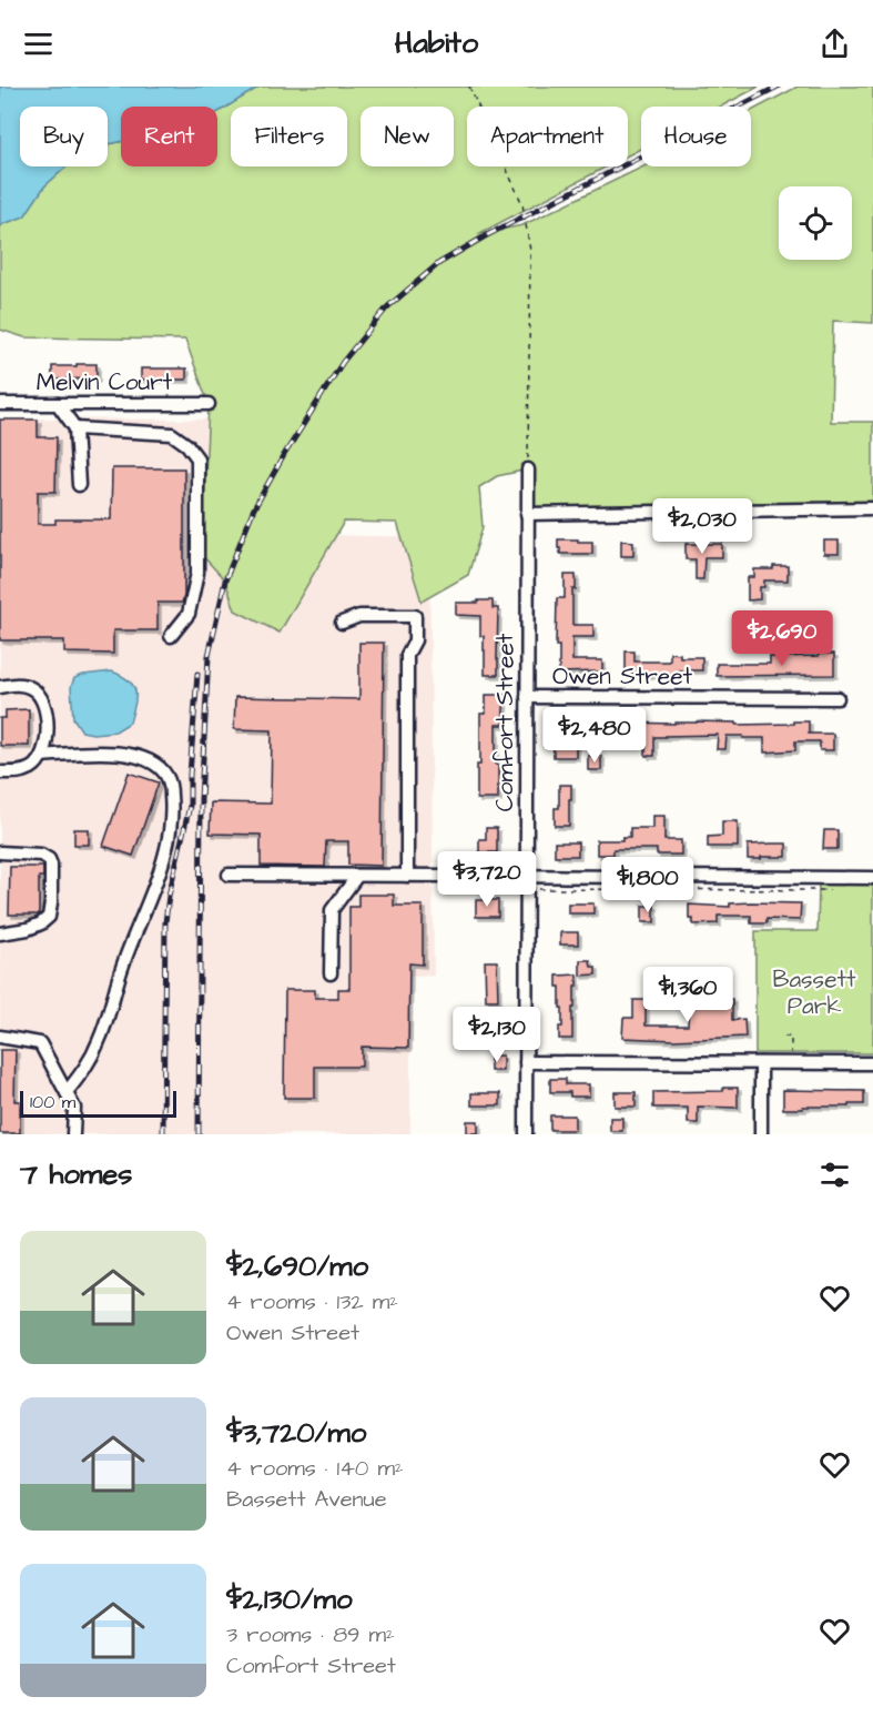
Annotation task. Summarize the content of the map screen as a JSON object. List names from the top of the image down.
{
  "streets": {
    "street": ["Melvin Court", "Owen Street", "Comfort Street"]
  },
  "crossings": [
    ["Owen Street", "Comfort Street"]
  ],
  "parks": ["Bassett Park"],
  "scale_bar": "100 m",
  "page": {
    "header": "Habito",
    "chip": [
      "Buy",
      "Rent",
      "Filters",
      "New",
      "Apartment",
      "House"
    ],
    "price": [
      "$2,030",
      "$2,690",
      "$2,480",
      "$3,720",
      "$1,800",
      "$1,360",
      "$2,130"
    ],
    "scale": "100 m",
    "heading": "7 homes",
    "list": [
      {
        "name": "$2,690/mo",
        "note": "4 rooms · 132 m² · Owen Street"
      },
      {
        "name": "$3,720/mo",
        "note": "4 rooms · 140 m² · Bassett Avenue"
      },
      {
        "name": "$2,130/mo",
        "note": "3 rooms · 89 m² · Comfort Street"
      }
    ]
  }
}
